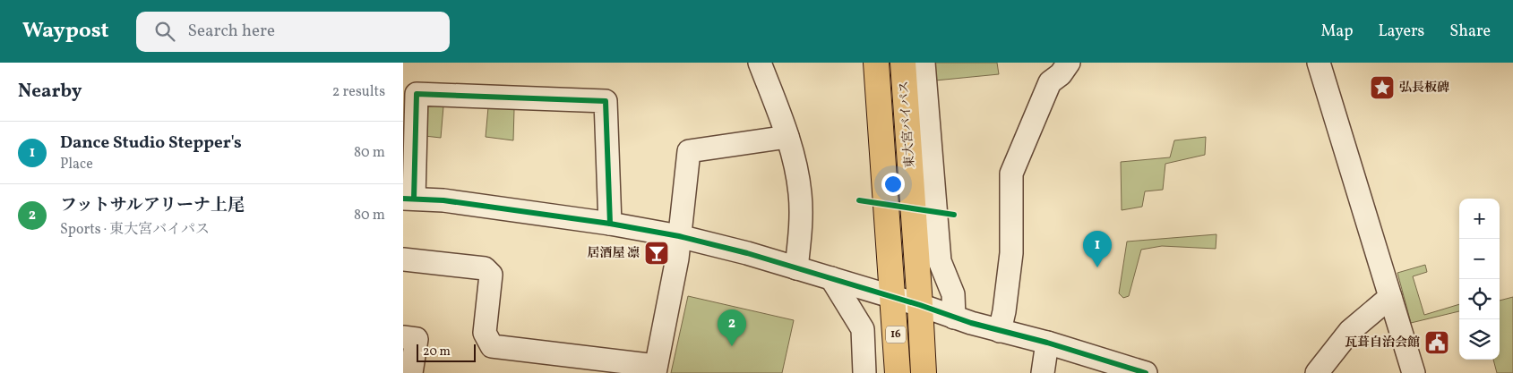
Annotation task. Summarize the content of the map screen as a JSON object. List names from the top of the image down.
{
  "streets": {
    "highway": ["東大宮バイパス", "16"]
  },
  "places": {
    "place": ["弘長板碑"],
    "bar": ["居酒屋 凛"],
    "public building": ["瓦葺自治会館"]
  },
  "scale_bar": "20 m",
  "page": {
    "header": "Waypost",
    "search": "Search here",
    "nav": ["Map", "Layers", "Share"],
    "heading": ["Nearby", "2 results"],
    "list": [
      {
        "mark": "1",
        "name": "Dance Studio Stepper's",
        "note": "Place",
        "value": "80 m"
      },
      {
        "mark": "2",
        "name": "フットサルアリーナ上尾",
        "note": "Sports · 東大宮バイパス",
        "value": "80 m"
      }
    ],
    "map_buttons": ["+", "−"],
    "pins": ["1", "2"],
    "scale": "20 m"
  }
}
